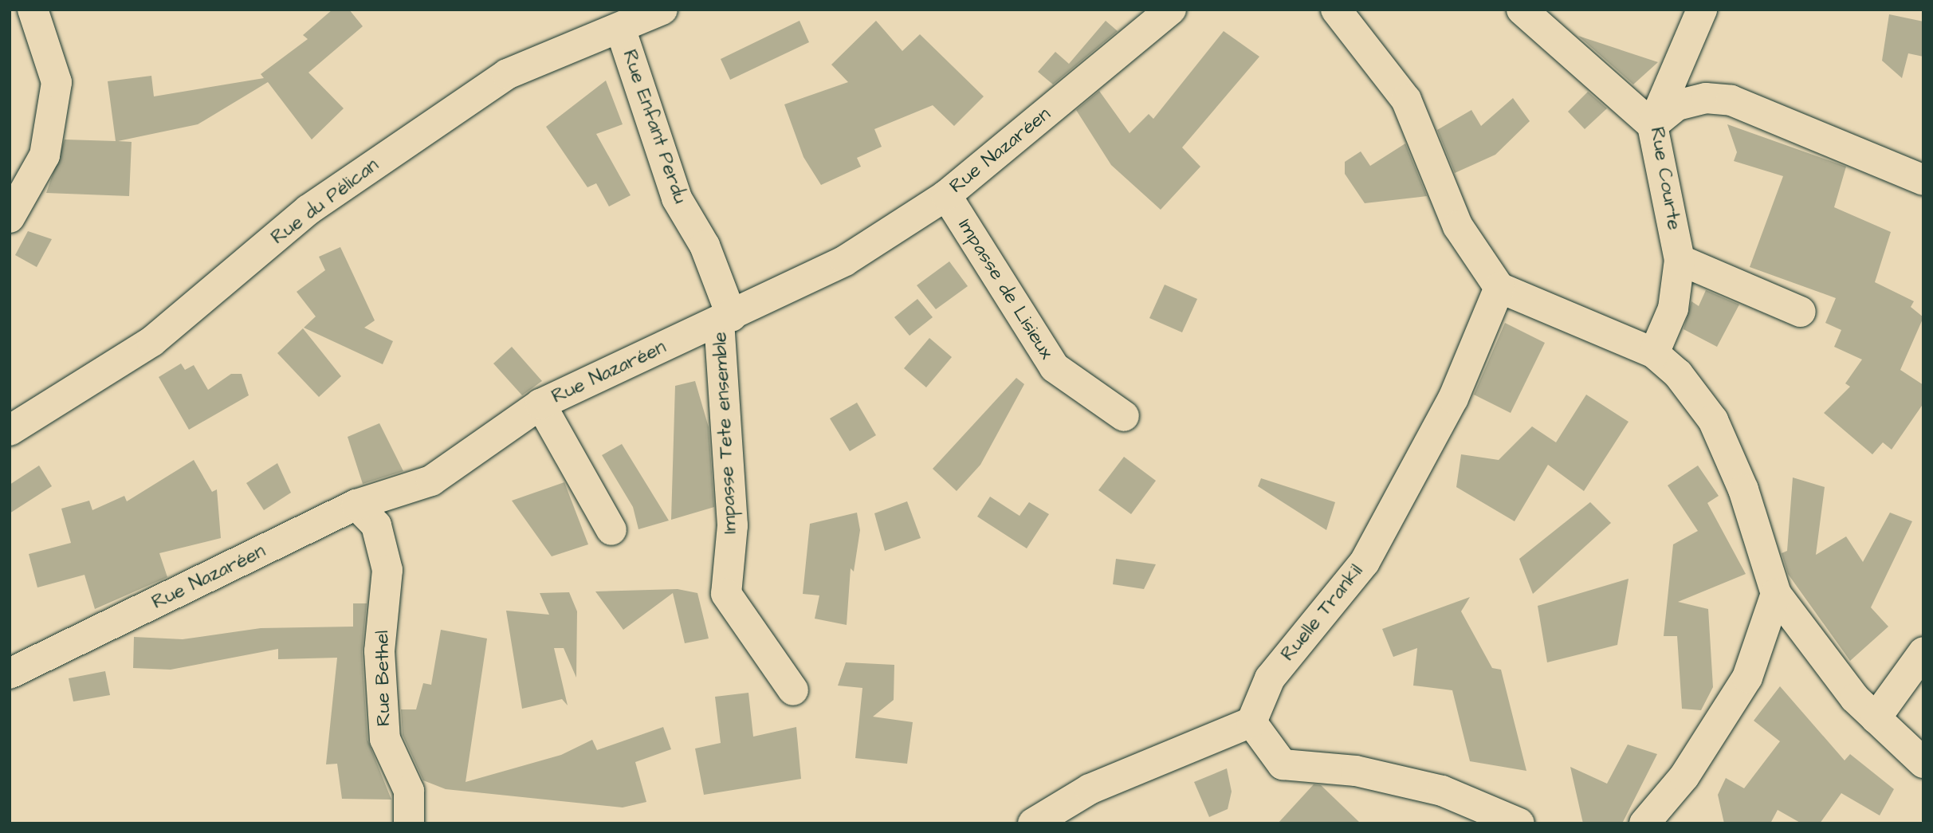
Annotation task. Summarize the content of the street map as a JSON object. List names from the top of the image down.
{
  "streets": {
    "street": [
      "Rue Enfant Perdu",
      "Rue Nazaréen",
      "Rue Courte",
      "Rue du Pélican",
      "Impasse de Lisieux",
      "Impasse Tete ensemble",
      "Ruelle Trankil",
      "Rue Bethel"
    ]
  },
  "crossings": [
    ["Rue Enfant Perdu", "Rue Nazaréen"],
    ["Rue Enfant Perdu", "Rue du Pélican"],
    ["Rue Enfant Perdu", "Impasse Tete ensemble"],
    ["Rue Nazaréen", "Impasse de Lisieux"],
    ["Rue Nazaréen", "Impasse Tete ensemble"],
    ["Rue Nazaréen", "Rue Bethel"]
  ]
}
